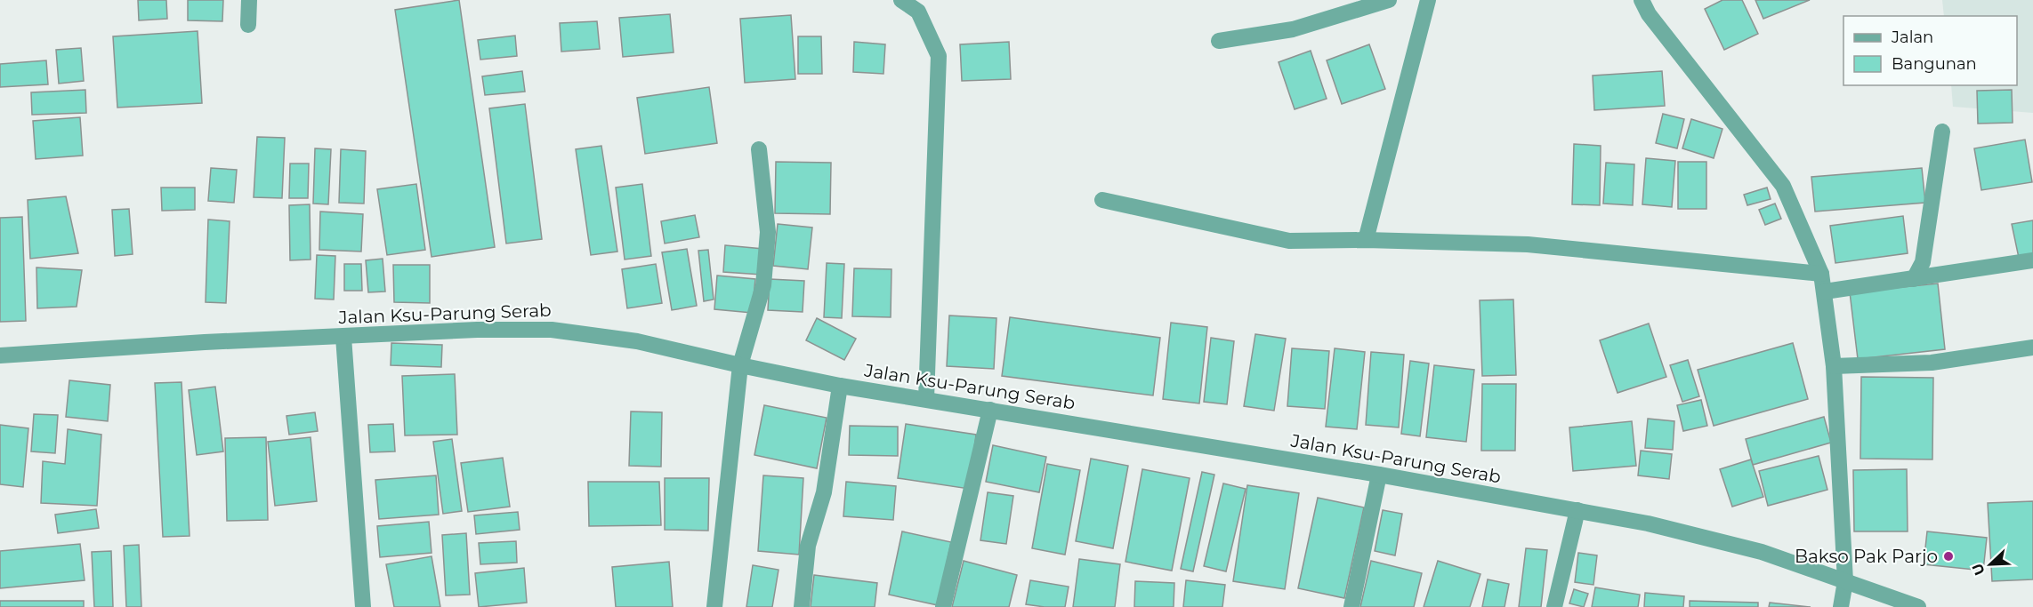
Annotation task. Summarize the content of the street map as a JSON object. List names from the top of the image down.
{
  "streets": {
    "street": ["Jalan Ksu-Parung Serab"]
  },
  "places": ["Bakso Pak Parjo"],
  "legend": ["Jalan", "Bangunan"],
  "north": "bottom left"
}
